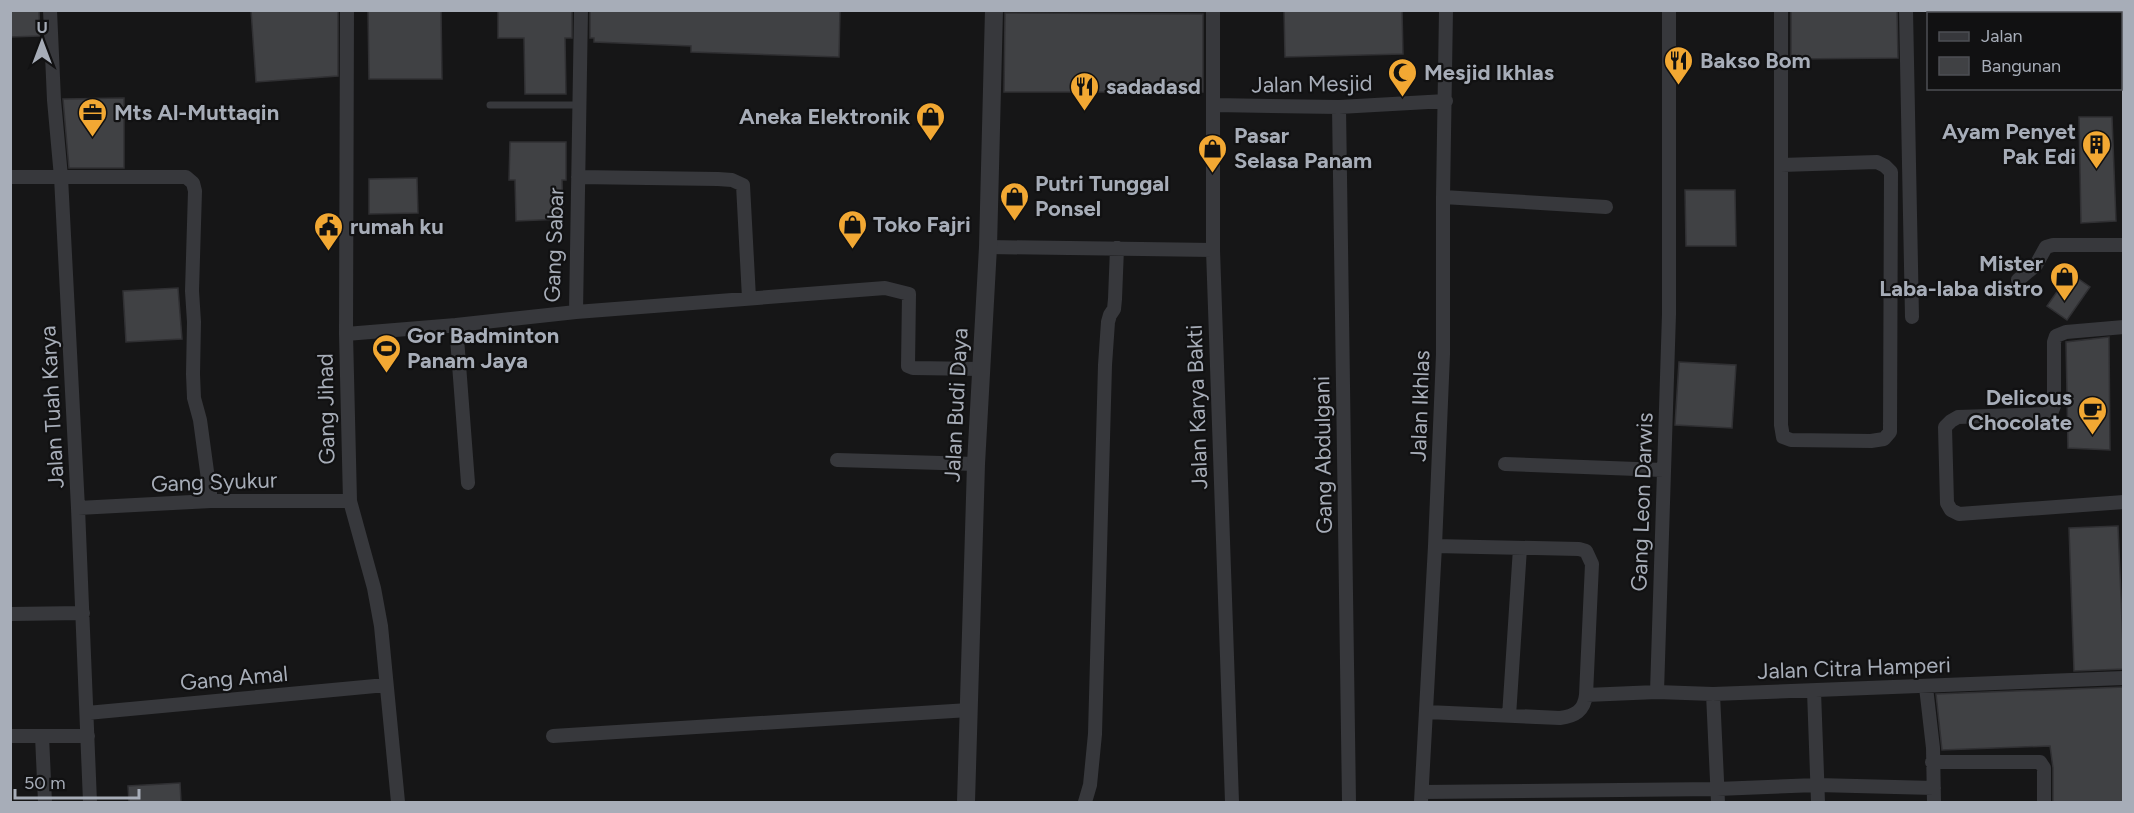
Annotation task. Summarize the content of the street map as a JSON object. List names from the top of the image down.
{
  "streets": {
    "street": [
      "Jalan Mesjid",
      "Gang Sabar",
      "Jalan Budi Daya",
      "Jalan Ikhlas",
      "Jalan Tuah Karya",
      "Jalan Karya Bakti",
      "Gang Jihad",
      "Gang Abdulgani",
      "Gang Syukur",
      "Gang Leon Darwis",
      "Jalan Citra Hamperi",
      "Gang Amal"
    ]
  },
  "crossings": [
    ["Jalan Mesjid", "Jalan Ikhlas"],
    ["Jalan Mesjid", "Jalan Karya Bakti"],
    ["Jalan Mesjid", "Gang Abdulgani"],
    ["Gang Sabar", "Gang Jihad"],
    ["Jalan Tuah Karya", "Gang Syukur"],
    ["Jalan Tuah Karya", "Gang Amal"],
    ["Gang Jihad", "Gang Syukur"],
    ["Gang Jihad", "Gang Amal"],
    ["Gang Leon Darwis", "Jalan Citra Hamperi"]
  ],
  "places": {
    "restaurant": ["Bakso Bom", "sadadasd"],
    "mosque": ["Mesjid Ikhlas"],
    "office": ["Mts Al-Muttaqin"],
    "shop": [
      "Aneka Elektronik",
      "Pasar Selasa Panam",
      "Putri Tunggal Ponsel",
      "Toko Fajri",
      "Mister Laba-laba distro"
    ],
    "building": ["Ayam Penyet Pak Edi"],
    "public building": ["rumah ku"],
    "sports": ["Gor Badminton Panam Jaya"],
    "cafe": ["Delicous Chocolate"]
  },
  "legend": ["Jalan", "Bangunan"],
  "scale_bar": "50 m",
  "north": "top"
}
